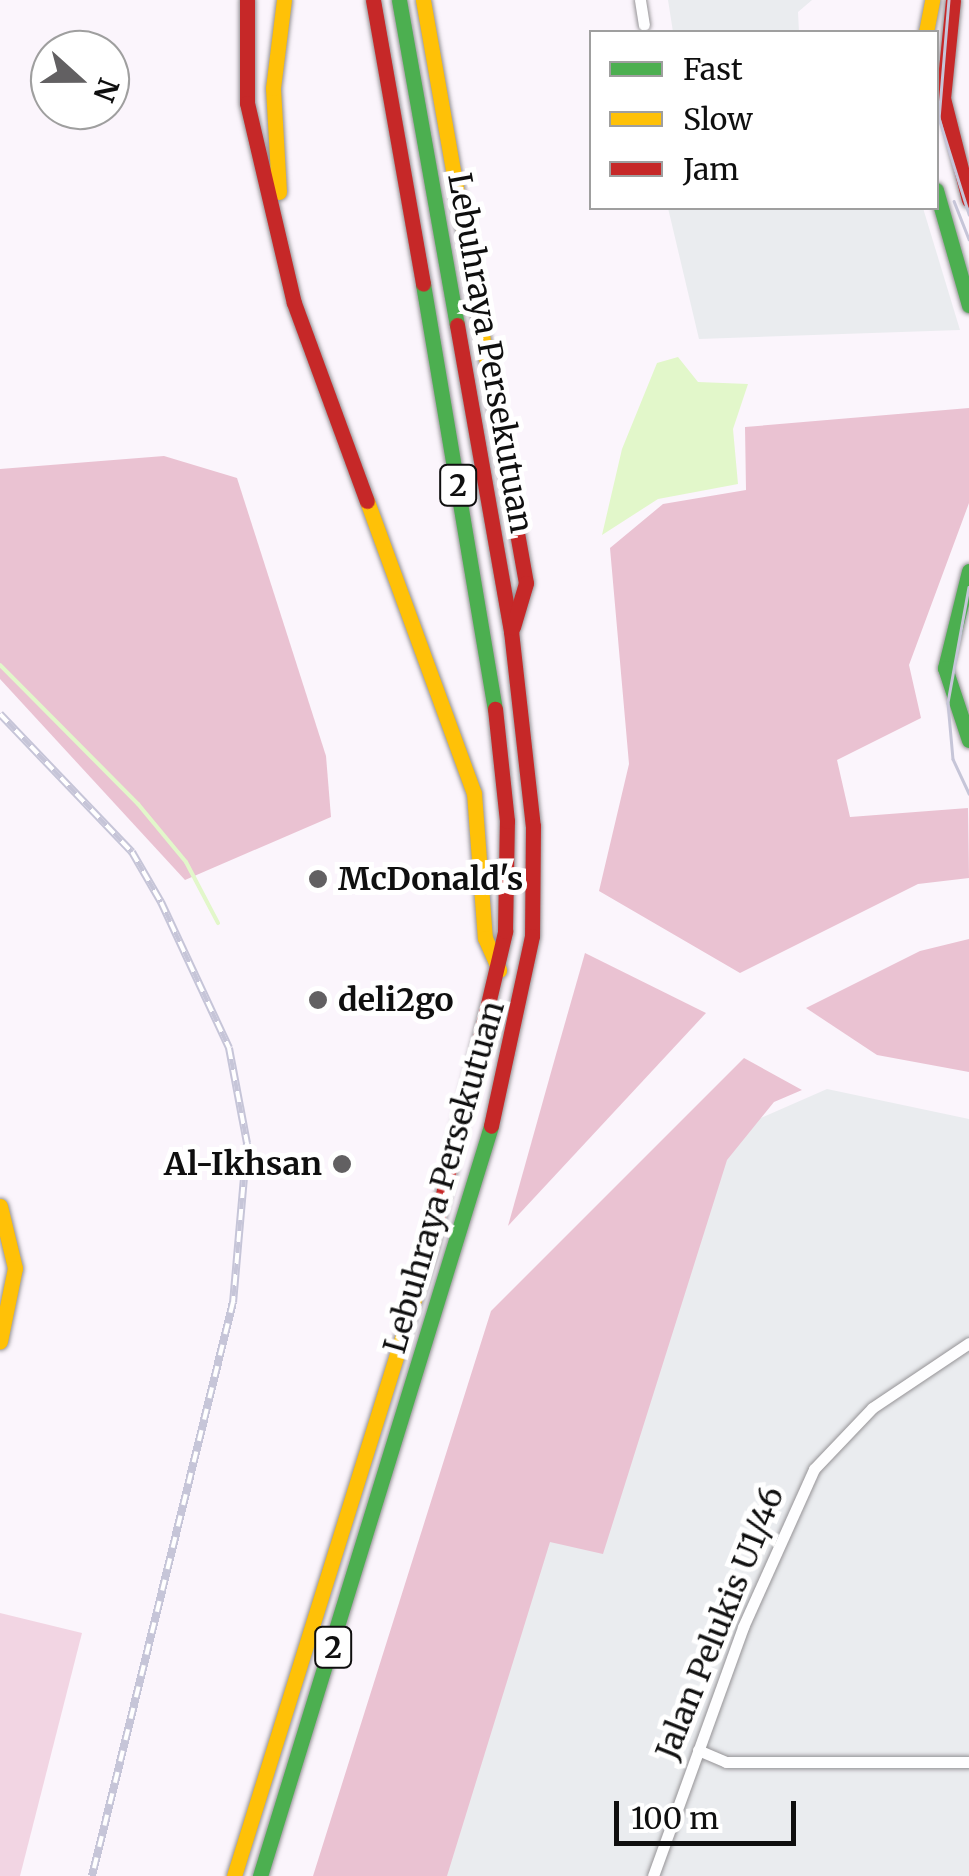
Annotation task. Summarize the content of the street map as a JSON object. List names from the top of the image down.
{
  "streets": {
    "main road": ["Lebuhraya Persekutuan", "2"],
    "street": ["Jalan Pelukis U1/46"]
  },
  "places": ["McDonald's", "deli2go", "Al-Ikhsan"],
  "legend": ["Fast", "Slow", "Jam"],
  "scale_bar": "100 m",
  "north": "right"
}
